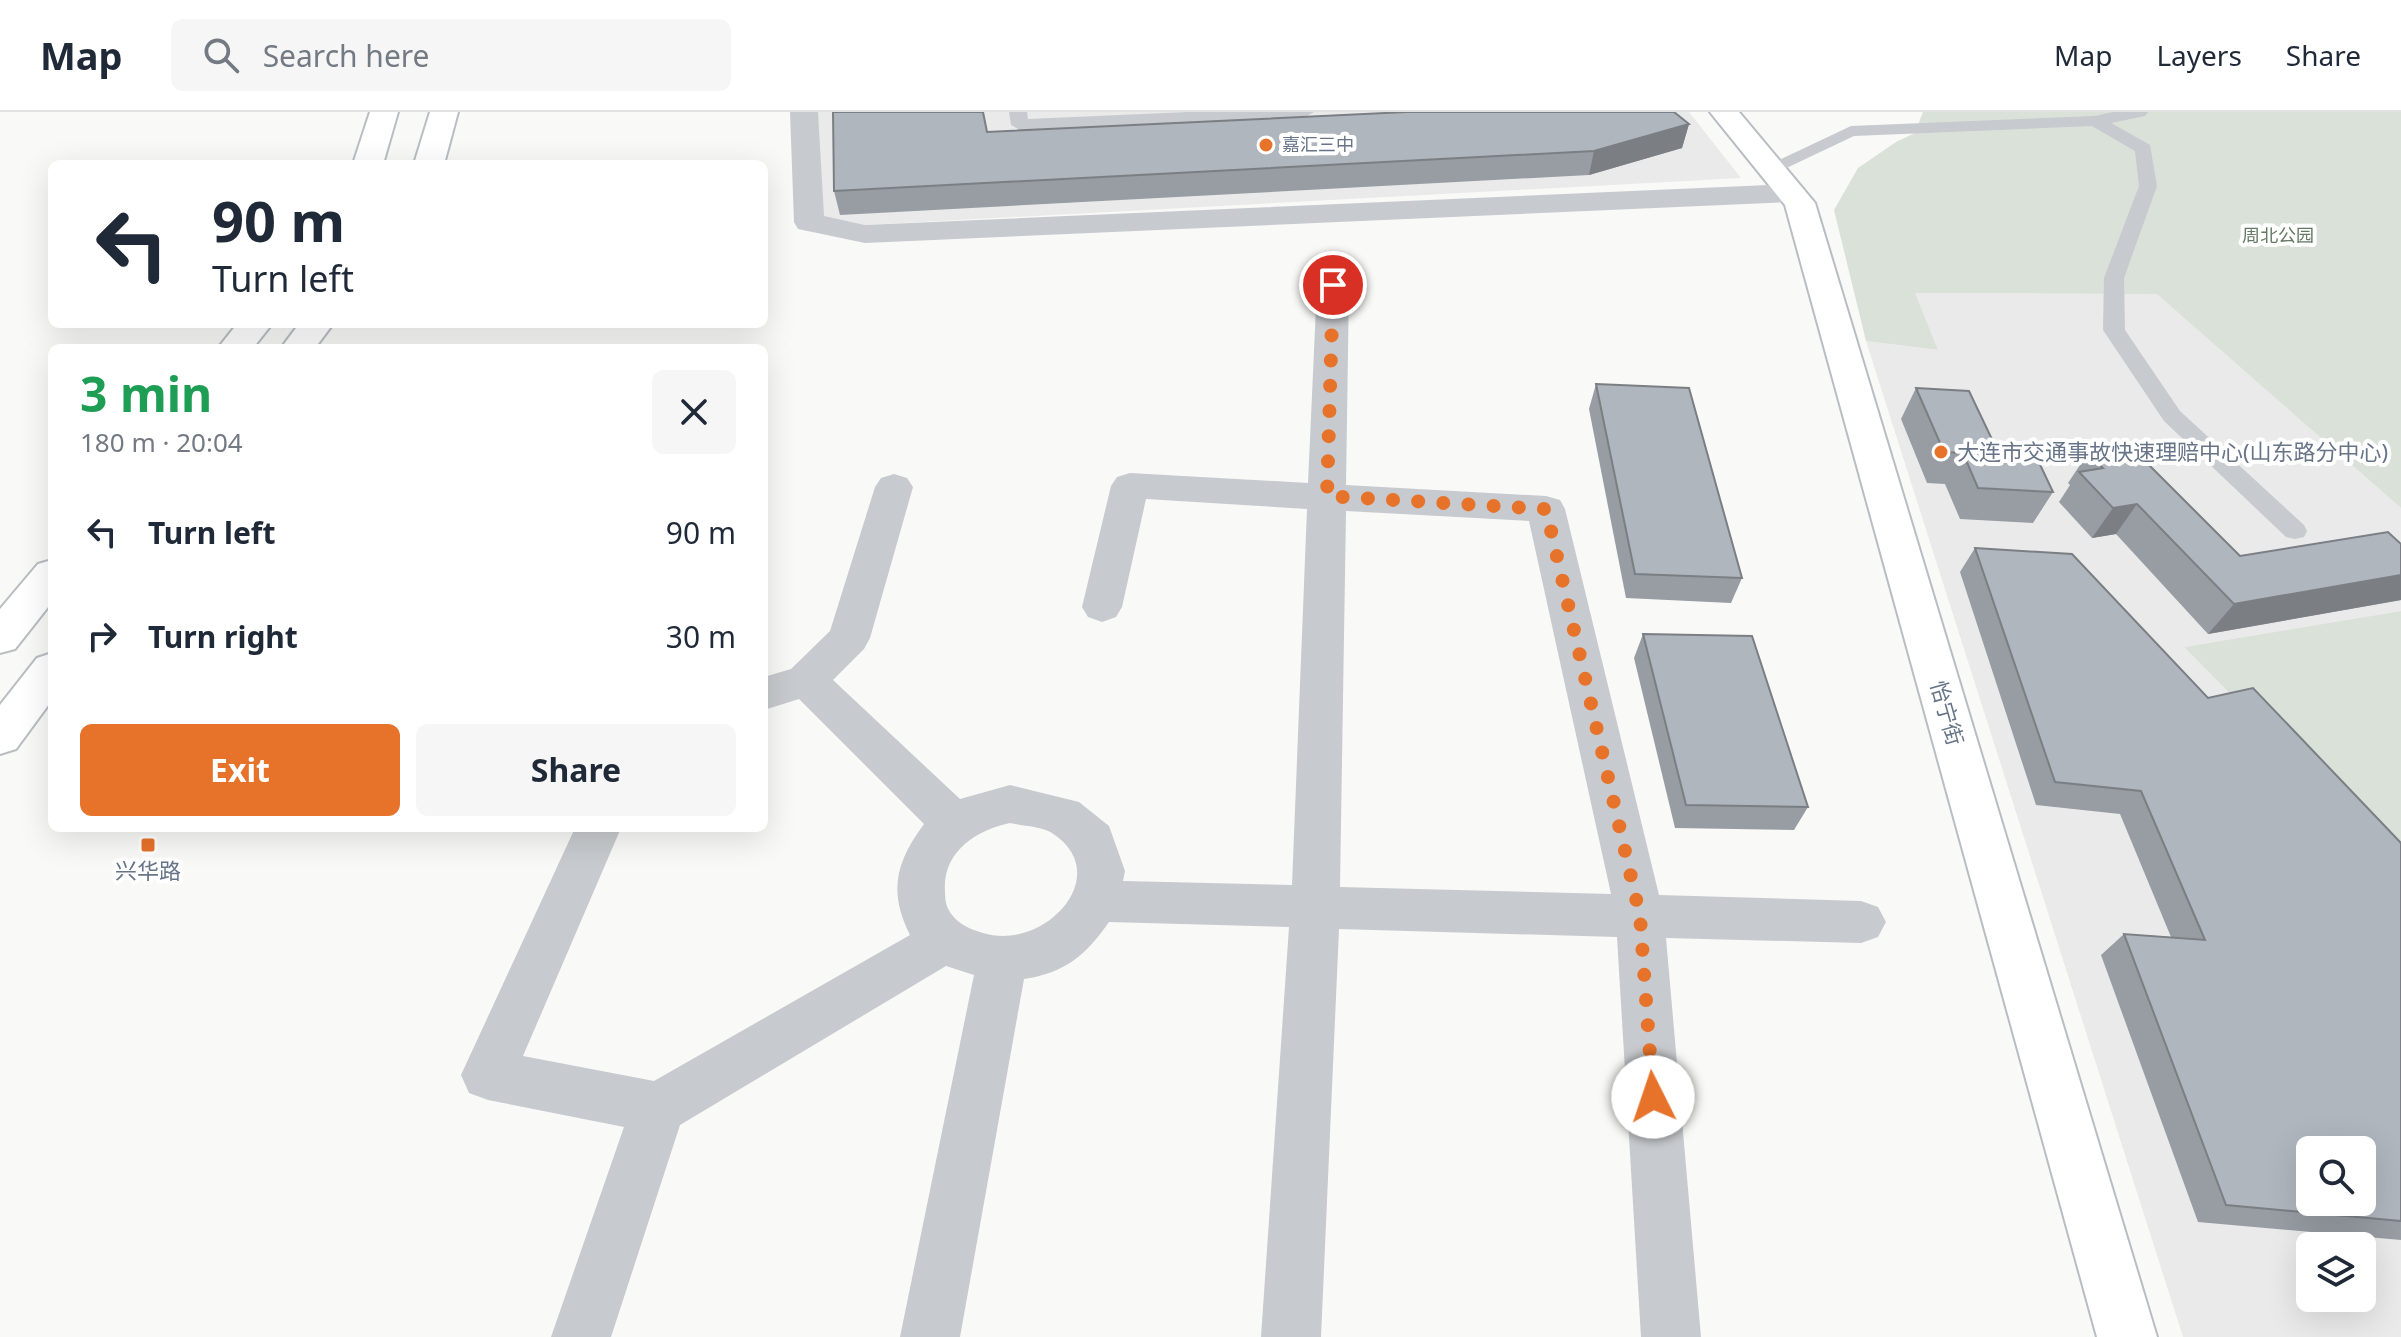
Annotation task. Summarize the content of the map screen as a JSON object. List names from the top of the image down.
{
  "streets": {
    "street": ["怡宁街"]
  },
  "parks": ["周北公园"],
  "places": {
    "other": ["嘉汇三中", "大连市交通事故快速理赔中心(山东路分中心)"],
    "transit": ["兴华路"]
  },
  "page": {
    "header": "Map",
    "search": "Search here",
    "nav": ["Map", "Layers", "Share"],
    "turn": ["90 m", "Turn left"],
    "heading": ["3 min", "180 m · 20:04"],
    "list": [
      {
        "name": "Turn left",
        "value": "90 m"
      },
      {
        "name": "Turn right",
        "value": "30 m"
      }
    ],
    "buttons": ["Exit", "Share"]
  }
}
